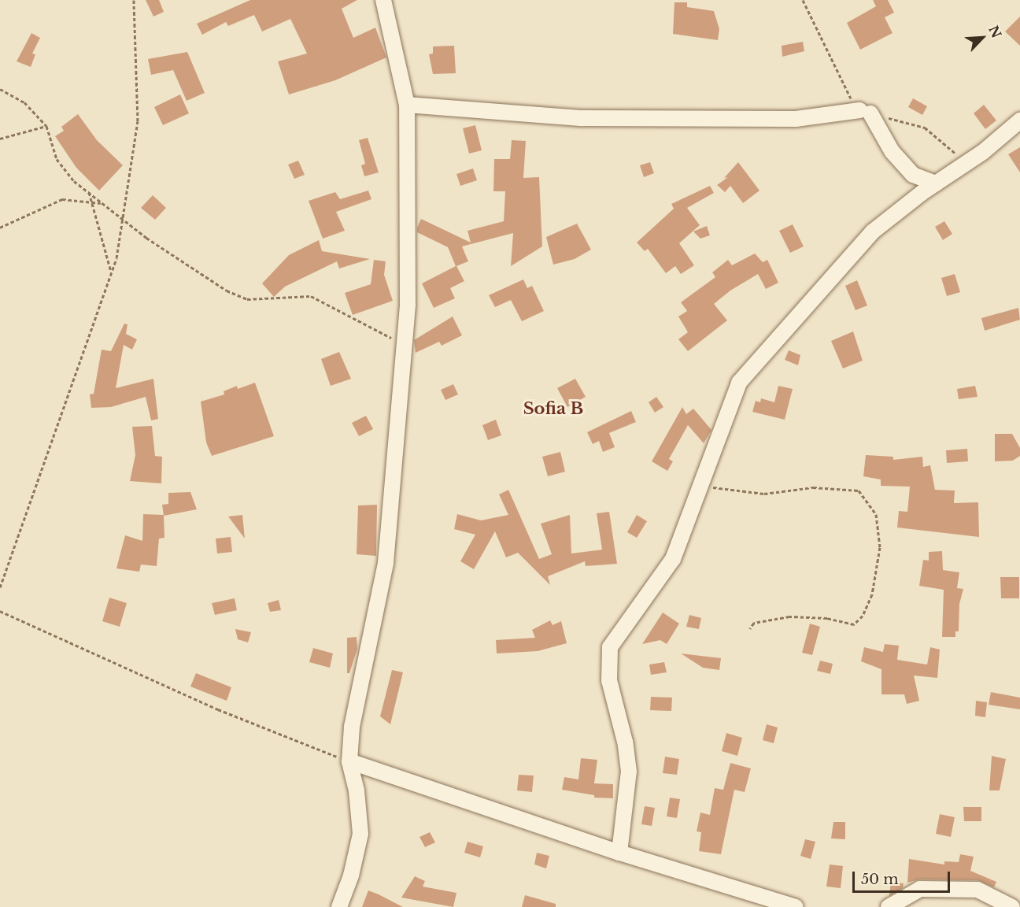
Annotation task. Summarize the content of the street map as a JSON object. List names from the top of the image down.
{
  "districts": ["Sofia B"],
  "scale_bar": "50 m",
  "north": "top right"
}
